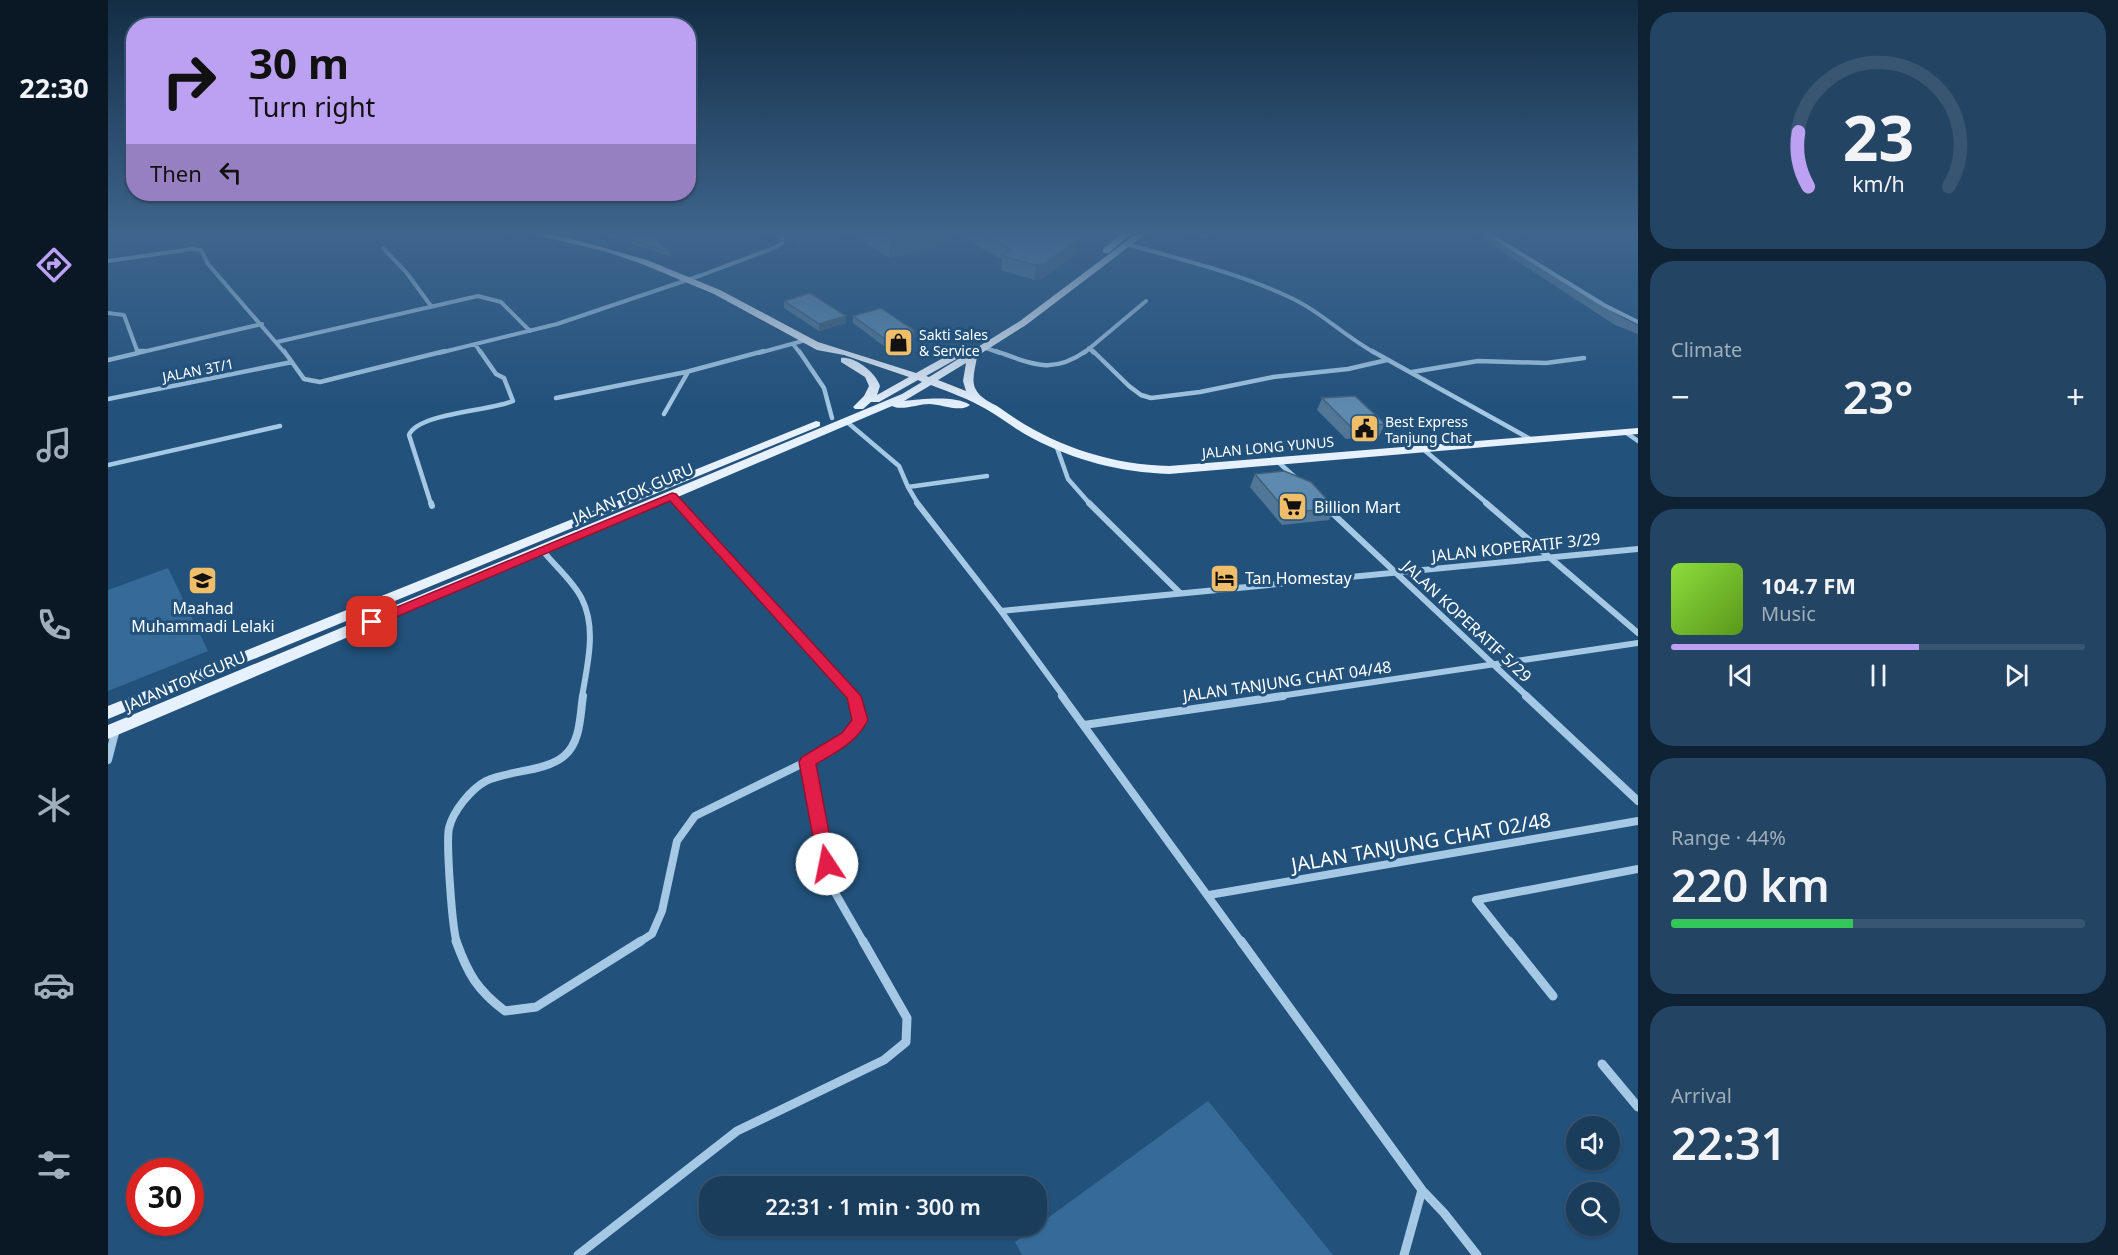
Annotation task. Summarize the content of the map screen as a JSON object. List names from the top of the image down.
{
  "streets": {
    "main road": ["JALAN LONG YUNUS", "JALAN TOK GURU"],
    "street": [
      "JALAN 3T/1",
      "JALAN KOPERATIF 3/29",
      "JALAN KOPERATIF 5/29",
      "JALAN TANJUNG CHAT 04/48",
      "JALAN TANJUNG CHAT 02/48"
    ]
  },
  "crossings": [
    ["JALAN LONG YUNUS", "JALAN TOK GURU"],
    ["JALAN KOPERATIF 3/29", "JALAN KOPERATIF 5/29"],
    ["JALAN KOPERATIF 5/29", "JALAN TANJUNG CHAT 04/48"]
  ],
  "places": {
    "shop": ["Sakti Sales & Service"],
    "public building": ["Best Express Tanjung Chat"],
    "supermarket": ["Billion Mart"],
    "hotel": ["Tan Homestay"],
    "school or university": ["Maahad Muhammadi Lelaki"]
  },
  "page": {
    "tabs": "22:30",
    "turn": ["30 m", "Turn right"],
    "then": "Then",
    "tile": [
      "Climate",
      ["Range · 44%", "220 km"],
      ["Arrival", "22:31"]
    ],
    "heat": ["−", "23°", "+"],
    "song": ["104.7 FM", "Music"],
    "limit": "30",
    "trip": "22:31 · 1 min · 300 m",
    "gauge": ["23", "km/h"]
  }
}
